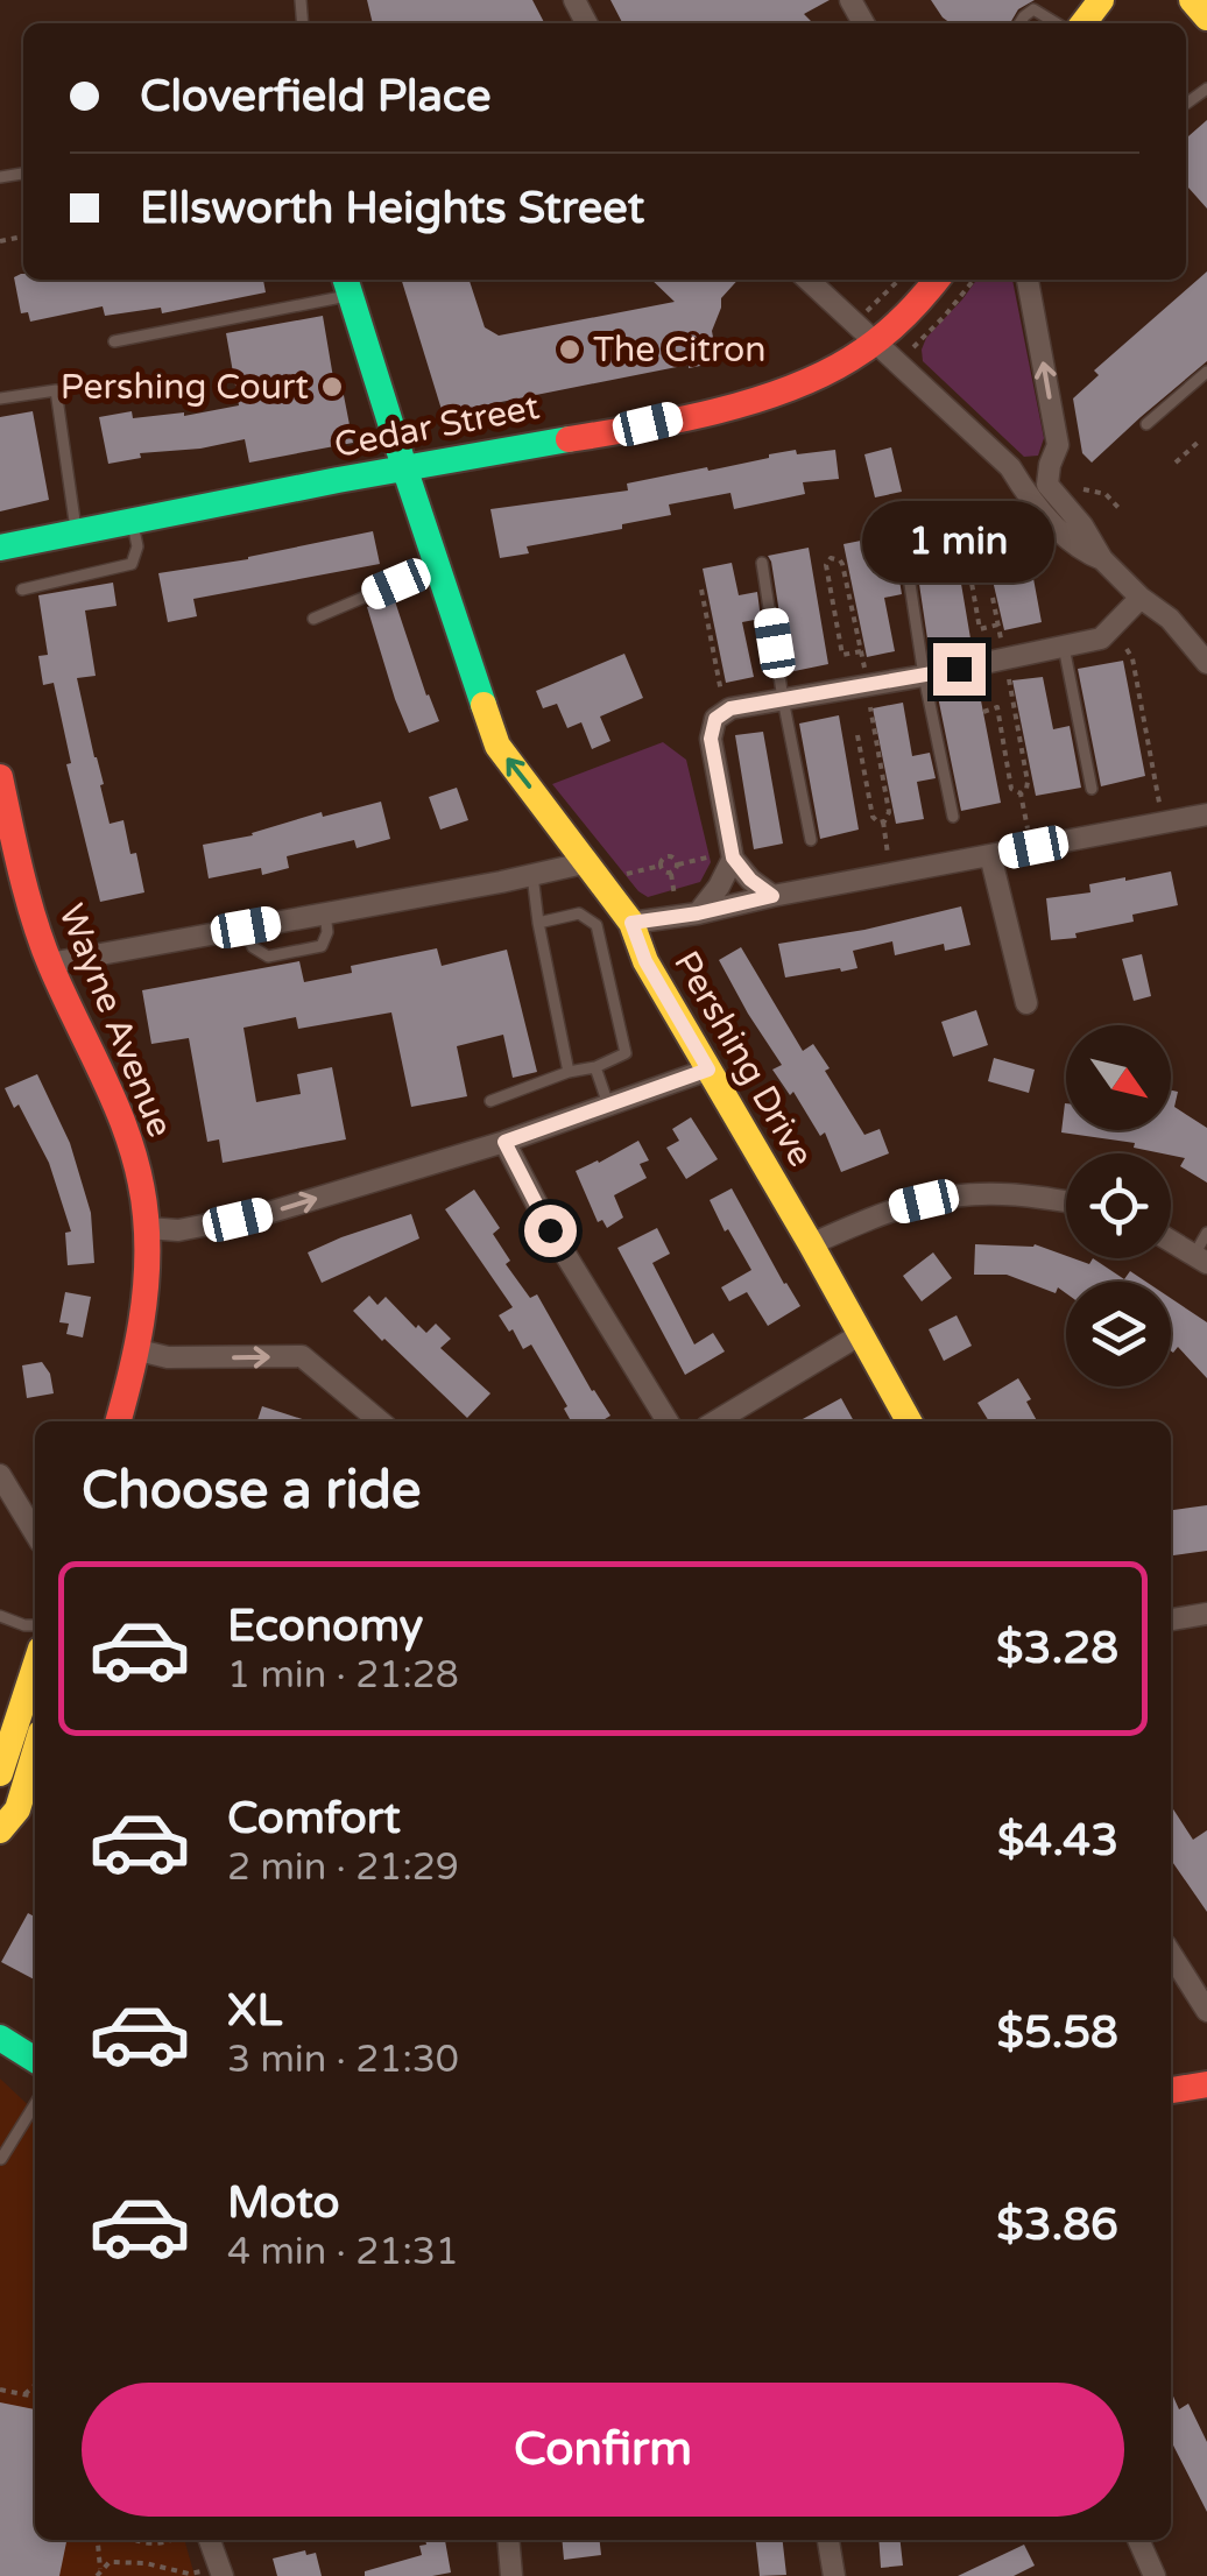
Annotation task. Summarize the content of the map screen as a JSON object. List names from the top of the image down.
{
  "streets": {
    "main road": ["Cedar Street", "Wayne Avenue", "Pershing Drive"]
  },
  "crossings": [
    ["Cedar Street", "Pershing Drive"]
  ],
  "places": ["The Citron", "Pershing Court"],
  "north": "bottom right",
  "page": {
    "banner": ["Cloverfield Place", "Ellsworth Heights Street"],
    "bubble": "1 min",
    "heading": "Choose a ride",
    "list": [
      {
        "name": "Economy",
        "note": "1 min · 21:28",
        "value": "$3.28"
      },
      {
        "name": "Comfort",
        "note": "2 min · 21:29",
        "value": "$4.43"
      },
      {
        "name": "XL",
        "note": "3 min · 21:30",
        "value": "$5.58"
      },
      {
        "name": "Moto",
        "note": "4 min · 21:31",
        "value": "$3.86"
      }
    ],
    "buttons": "Confirm"
  }
}
